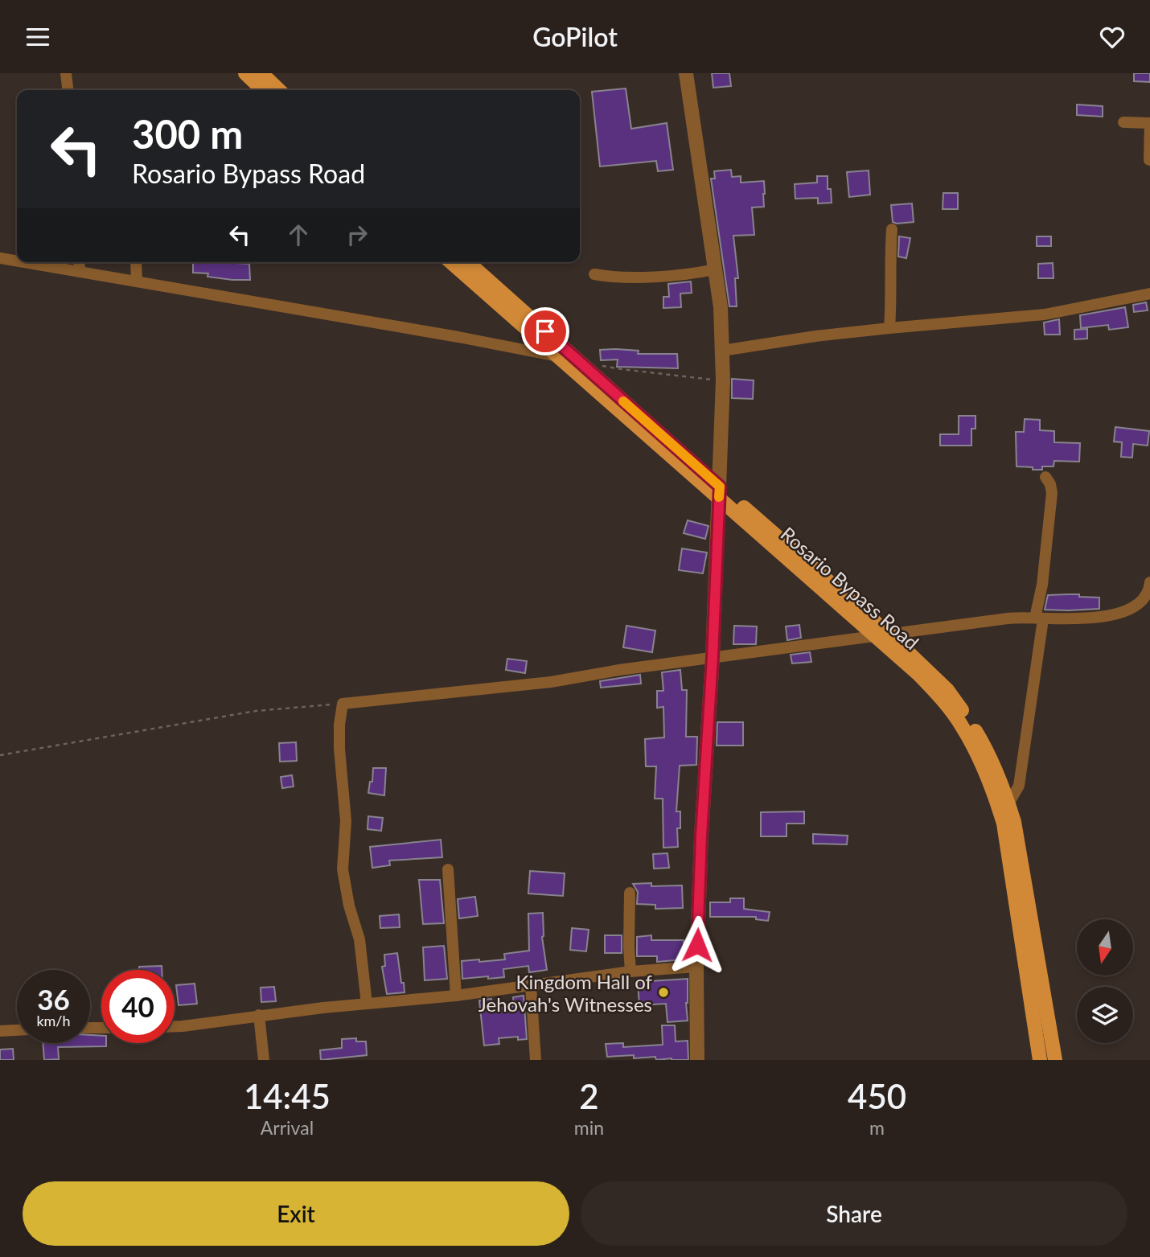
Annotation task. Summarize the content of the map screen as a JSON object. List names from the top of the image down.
{
  "streets": {
    "main road": ["Rosario Bypass Road"]
  },
  "places": ["Kingdom Hall of Jehovah's Witnesses"],
  "north": "bottom",
  "page": {
    "header": "GoPilot",
    "turn": ["300 m", "Rosario Bypass Road"],
    "speed": "36 km/h",
    "limit": "40",
    "eta": [
      "14:45",
      "Arrival",
      "2",
      "min",
      "450",
      "m"
    ],
    "buttons": ["Exit", "Share"]
  }
}
